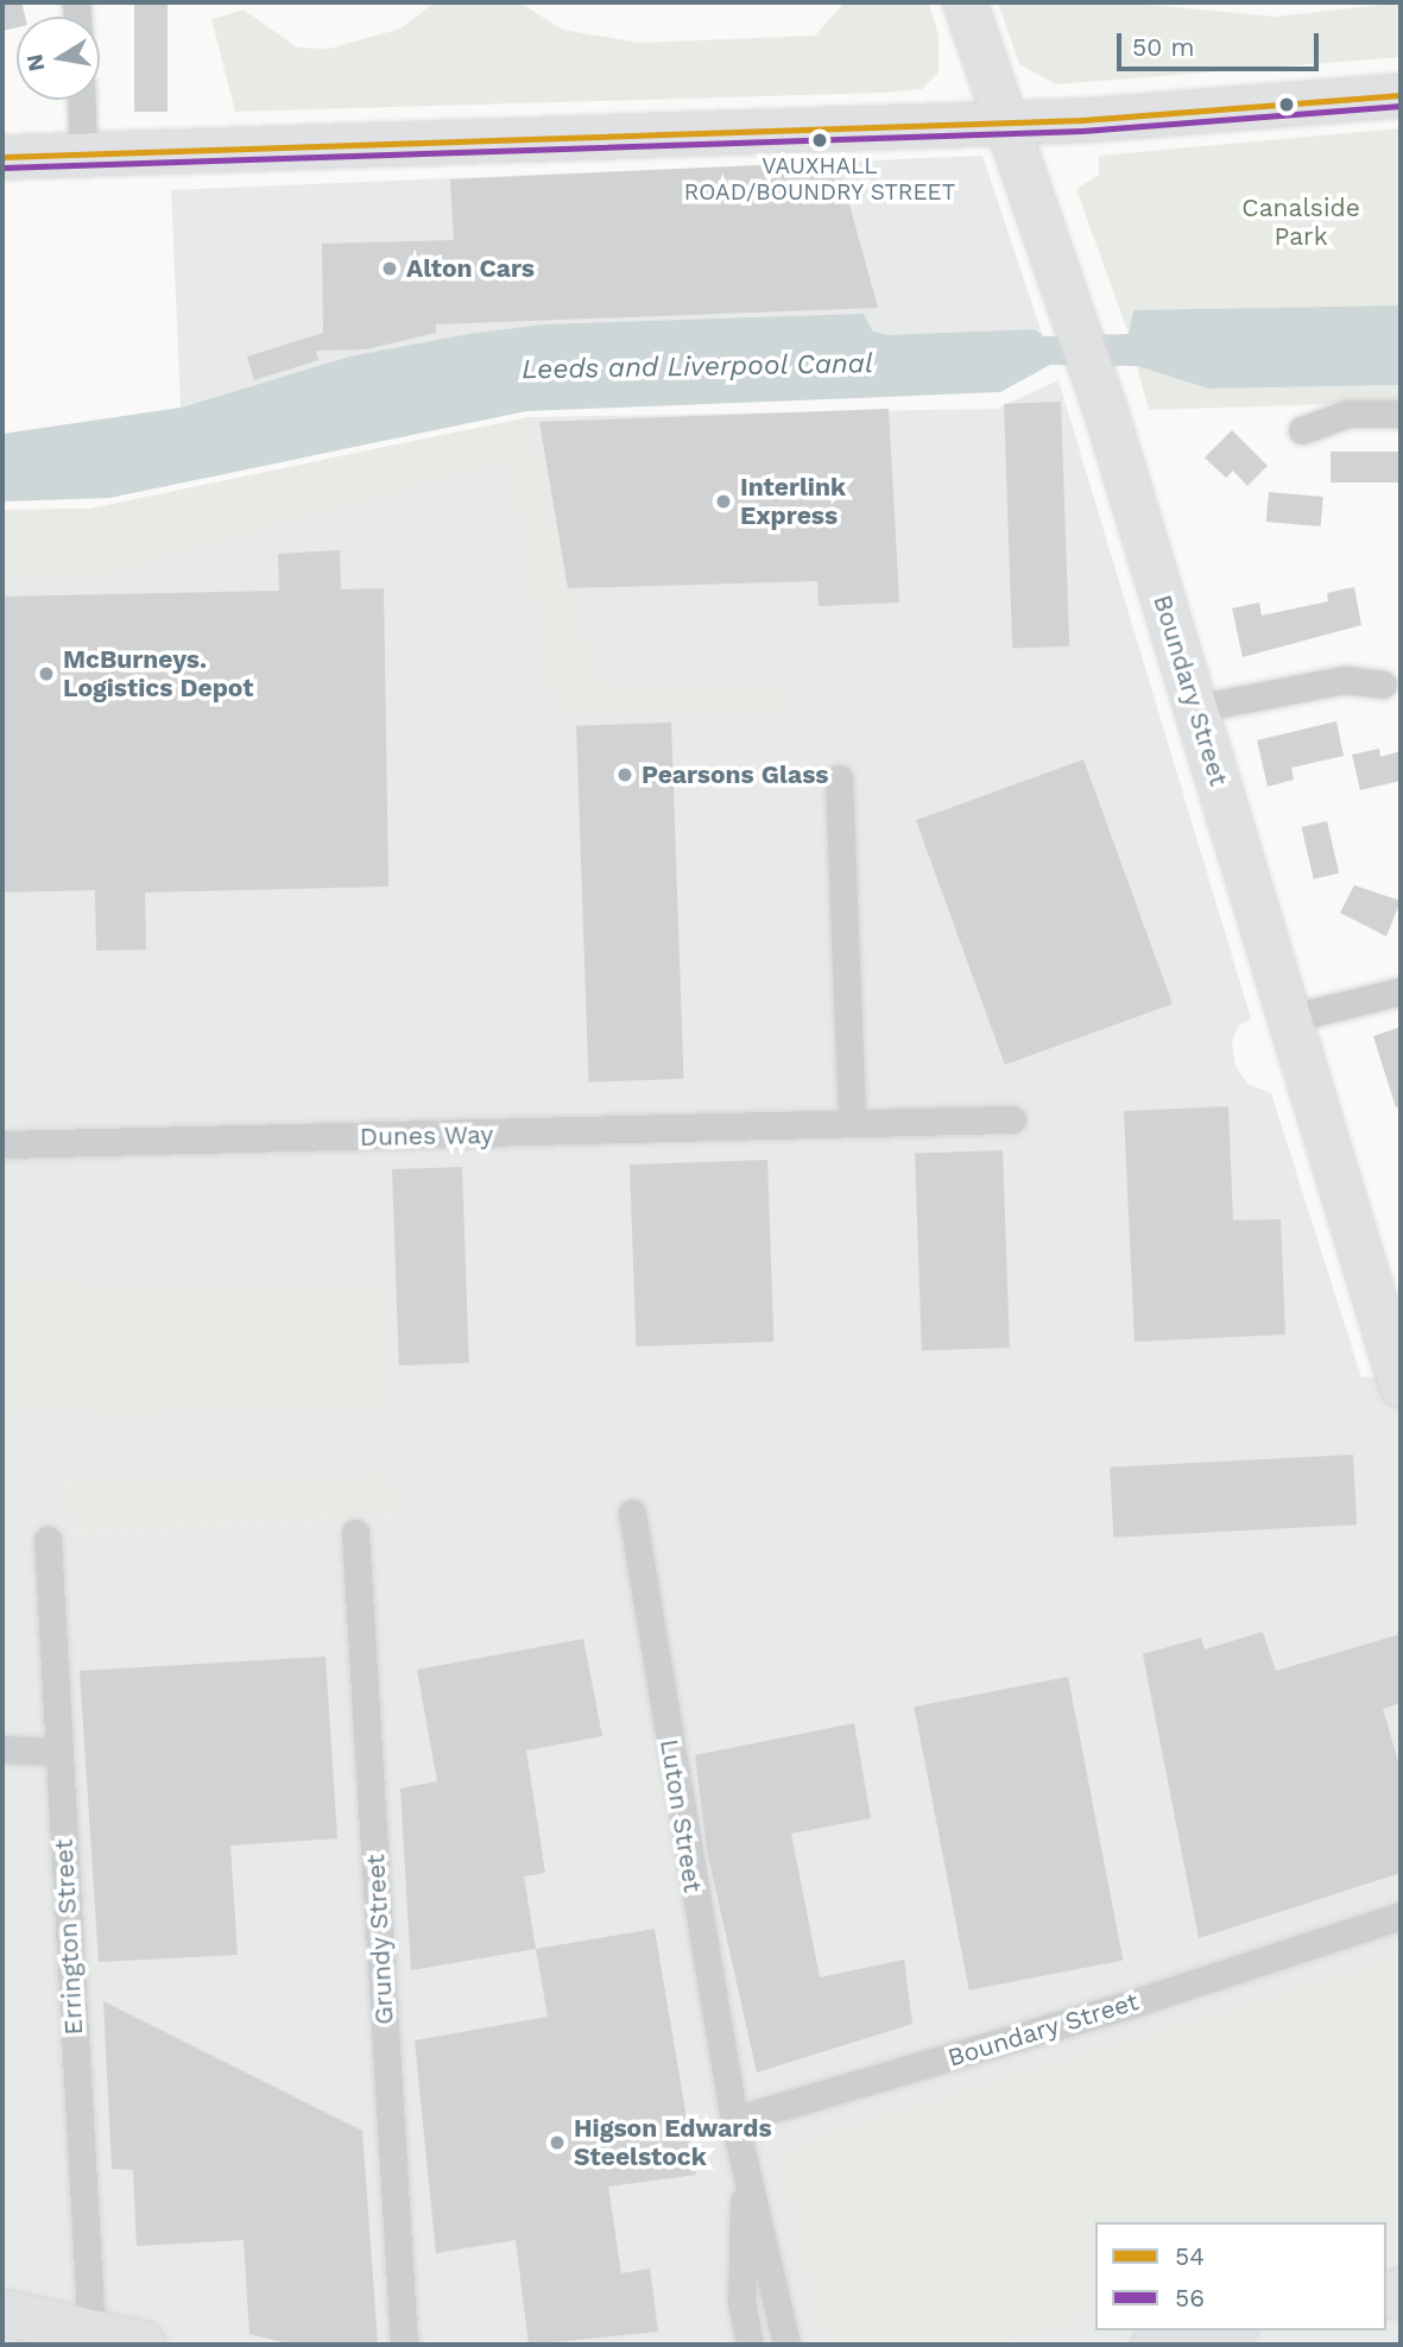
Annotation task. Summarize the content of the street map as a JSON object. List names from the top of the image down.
{
  "streets": {
    "main road": ["Boundary Street"],
    "street": [
      "Dunes Way",
      "Luton Street",
      "Errington Street",
      "Grundy Street"
    ]
  },
  "crossings": [
    ["Boundary Street", "Luton Street"]
  ],
  "water": ["Leeds and Liverpool Canal"],
  "parks": ["Canalside Park"],
  "places": [
    "VAUXHALL ROAD/BOUNDRY STREET",
    "Alton Cars",
    "Interlink Express",
    "McBurneys. Logistics Depot",
    "Pearsons Glass",
    "Higson Edwards Steelstock"
  ],
  "lines": ["transit line 54", "transit line 56"],
  "legend": ["54", "56"],
  "scale_bar": "50 m",
  "north": "left"
}
